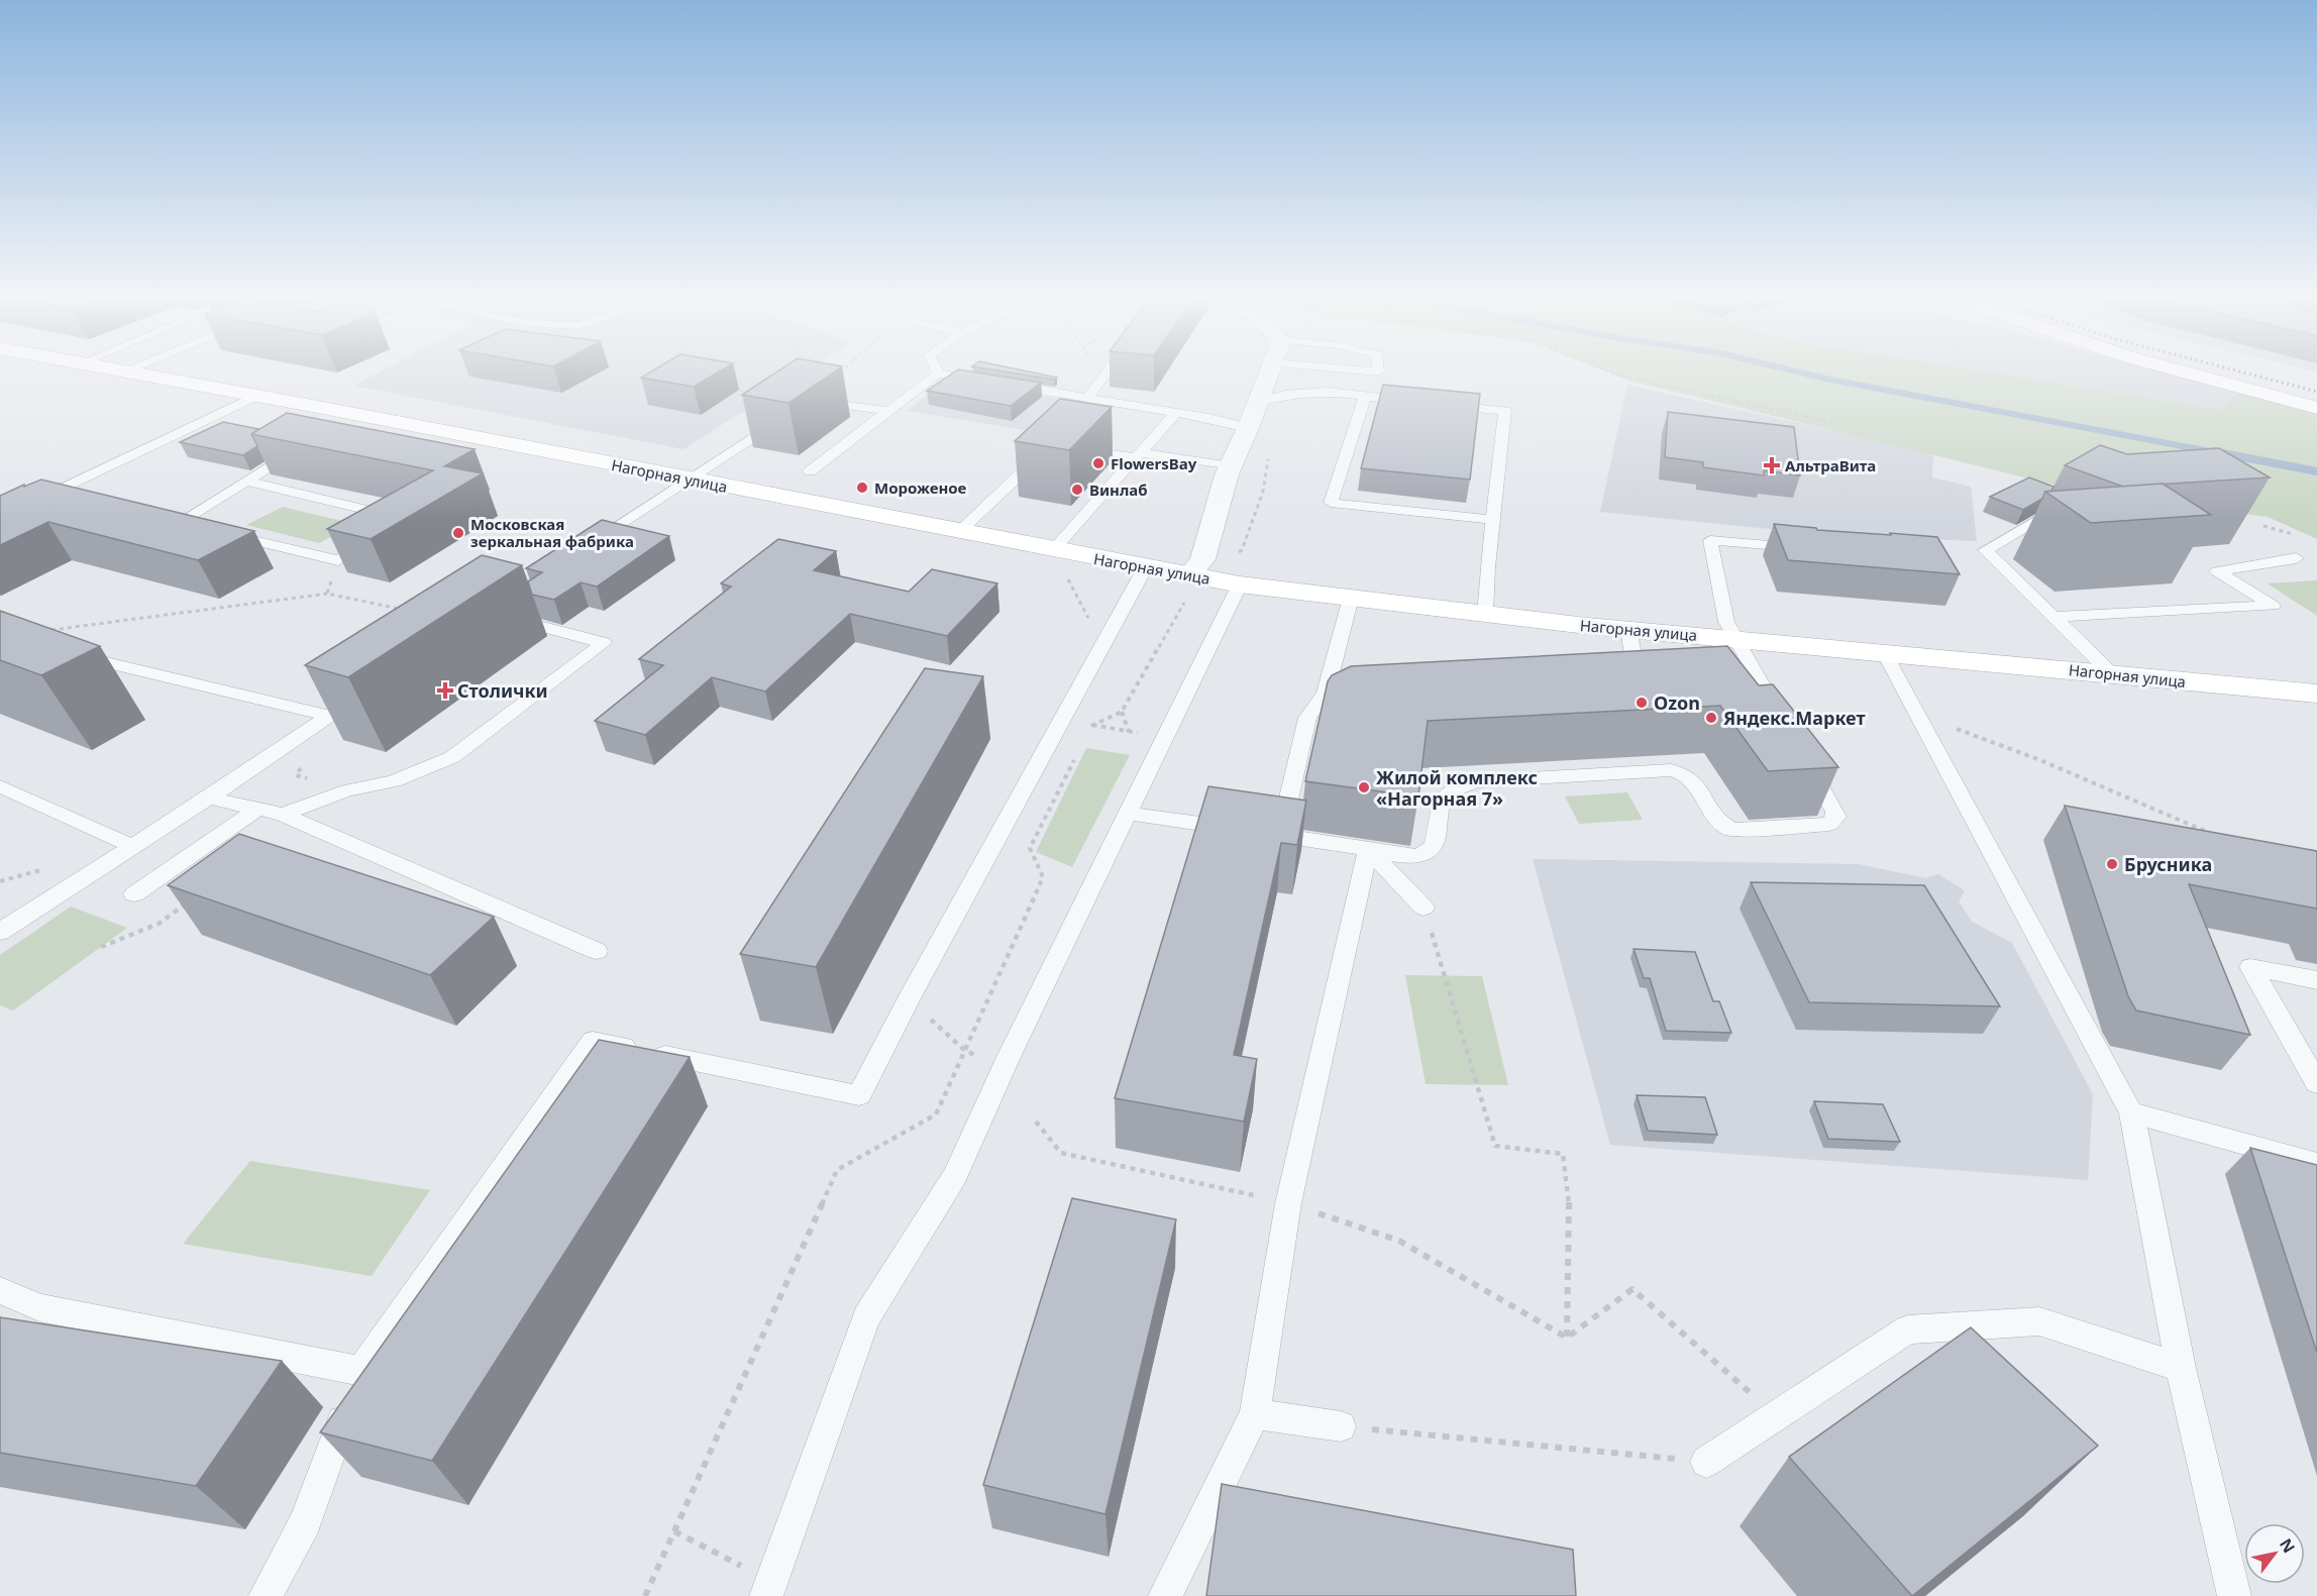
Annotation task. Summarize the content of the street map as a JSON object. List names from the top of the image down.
{
  "streets": {
    "street": ["Нагорная улица"]
  },
  "places": {
    "other": [
      "FlowersBay",
      "Мороженое",
      "Винлаб",
      "Московская зеркальная фабрика",
      "Ozon",
      "Яндекс.Маркет",
      "Жилой комплекс «Нагорная 7»",
      "Брусника"
    ],
    "health": ["АльтраВита", "Столички"]
  },
  "north": "top right"
}
